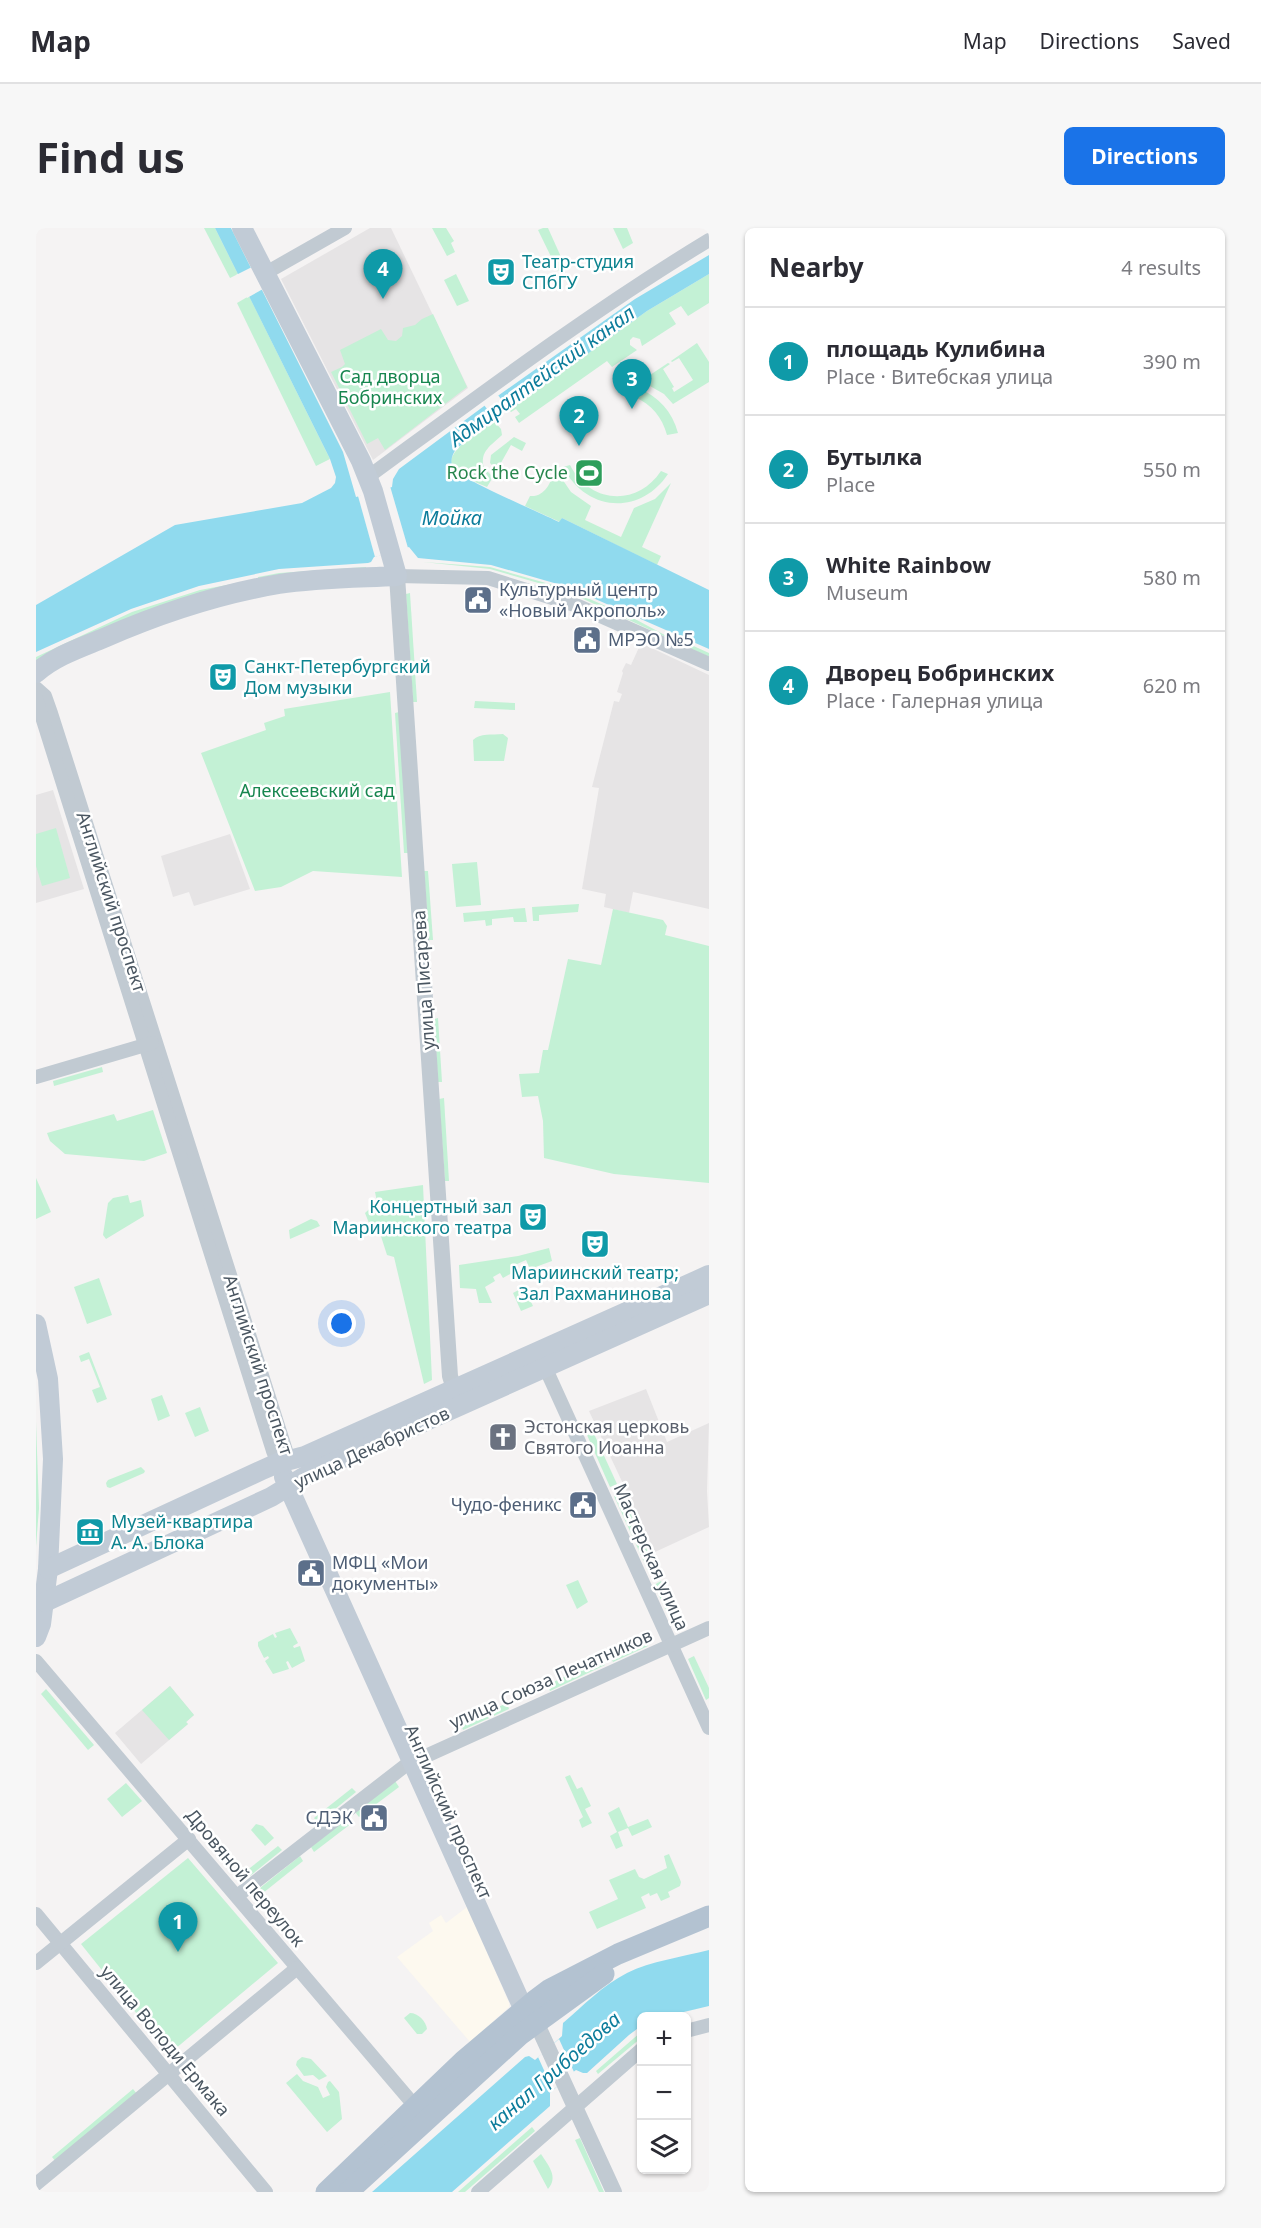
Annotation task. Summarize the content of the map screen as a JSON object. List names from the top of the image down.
{
  "streets": {
    "main road": ["Английский проспект", "улица Писарева", "улица Декабристов"],
    "street": [
      "Мастерская улица",
      "улица Союза Печатников",
      "Дровяной переулок",
      "улица Володи Ермака"
    ]
  },
  "crossings": [
    ["Английский проспект", "улица Декабристов"],
    ["Английский проспект", "улица Союза Печатников"],
    ["улица Писарева", "улица Декабристов"],
    ["улица Декабристов", "Мастерская улица"],
    ["Мастерская улица", "улица Союза Печатников"],
    ["улица Союза Печатников", "Дровяной переулок"]
  ],
  "water": ["Адмиралтейский канал", "Мойка", "канал Грибоедова"],
  "parks": ["Сад дворца Бобринских", "Алексеевский сад"],
  "places": {
    "theatre": [
      "Театр-студия СПбГУ",
      "Санкт-Петербургский Дом музыки",
      "Концертный зал Мариинского театра",
      "Мариинский театр; Зал Рахманинова"
    ],
    "sports": ["Rock the Cycle"],
    "public building": [
      "Культурный центр «Новый Акрополь»",
      "МРЭО №5",
      "Чудо-феникс",
      "МФЦ «Мои документы»",
      "СДЭК"
    ],
    "church": ["Эстонская церковь Святого Иоанна"],
    "museum": ["Музей-квартира А. А. Блока"]
  },
  "page": {
    "header": "Map",
    "nav": ["Map", "Directions", "Saved"],
    "buttons": "Directions",
    "title": "Find us",
    "heading": ["Nearby", "4 results"],
    "pins": [
      "4",
      "3",
      "2",
      "1"
    ],
    "list": [
      {
        "mark": "1",
        "name": "площадь Кулибина",
        "note": "Place · Витебская улица",
        "value": "390 m"
      },
      {
        "mark": "2",
        "name": "Бутылка",
        "note": "Place",
        "value": "550 m"
      },
      {
        "mark": "3",
        "name": "White Rainbow",
        "note": "Museum",
        "value": "580 m"
      },
      {
        "mark": "4",
        "name": "Дворец Бобринских",
        "note": "Place · Галерная улица",
        "value": "620 m"
      }
    ],
    "map_buttons": ["+", "−"]
  }
}
